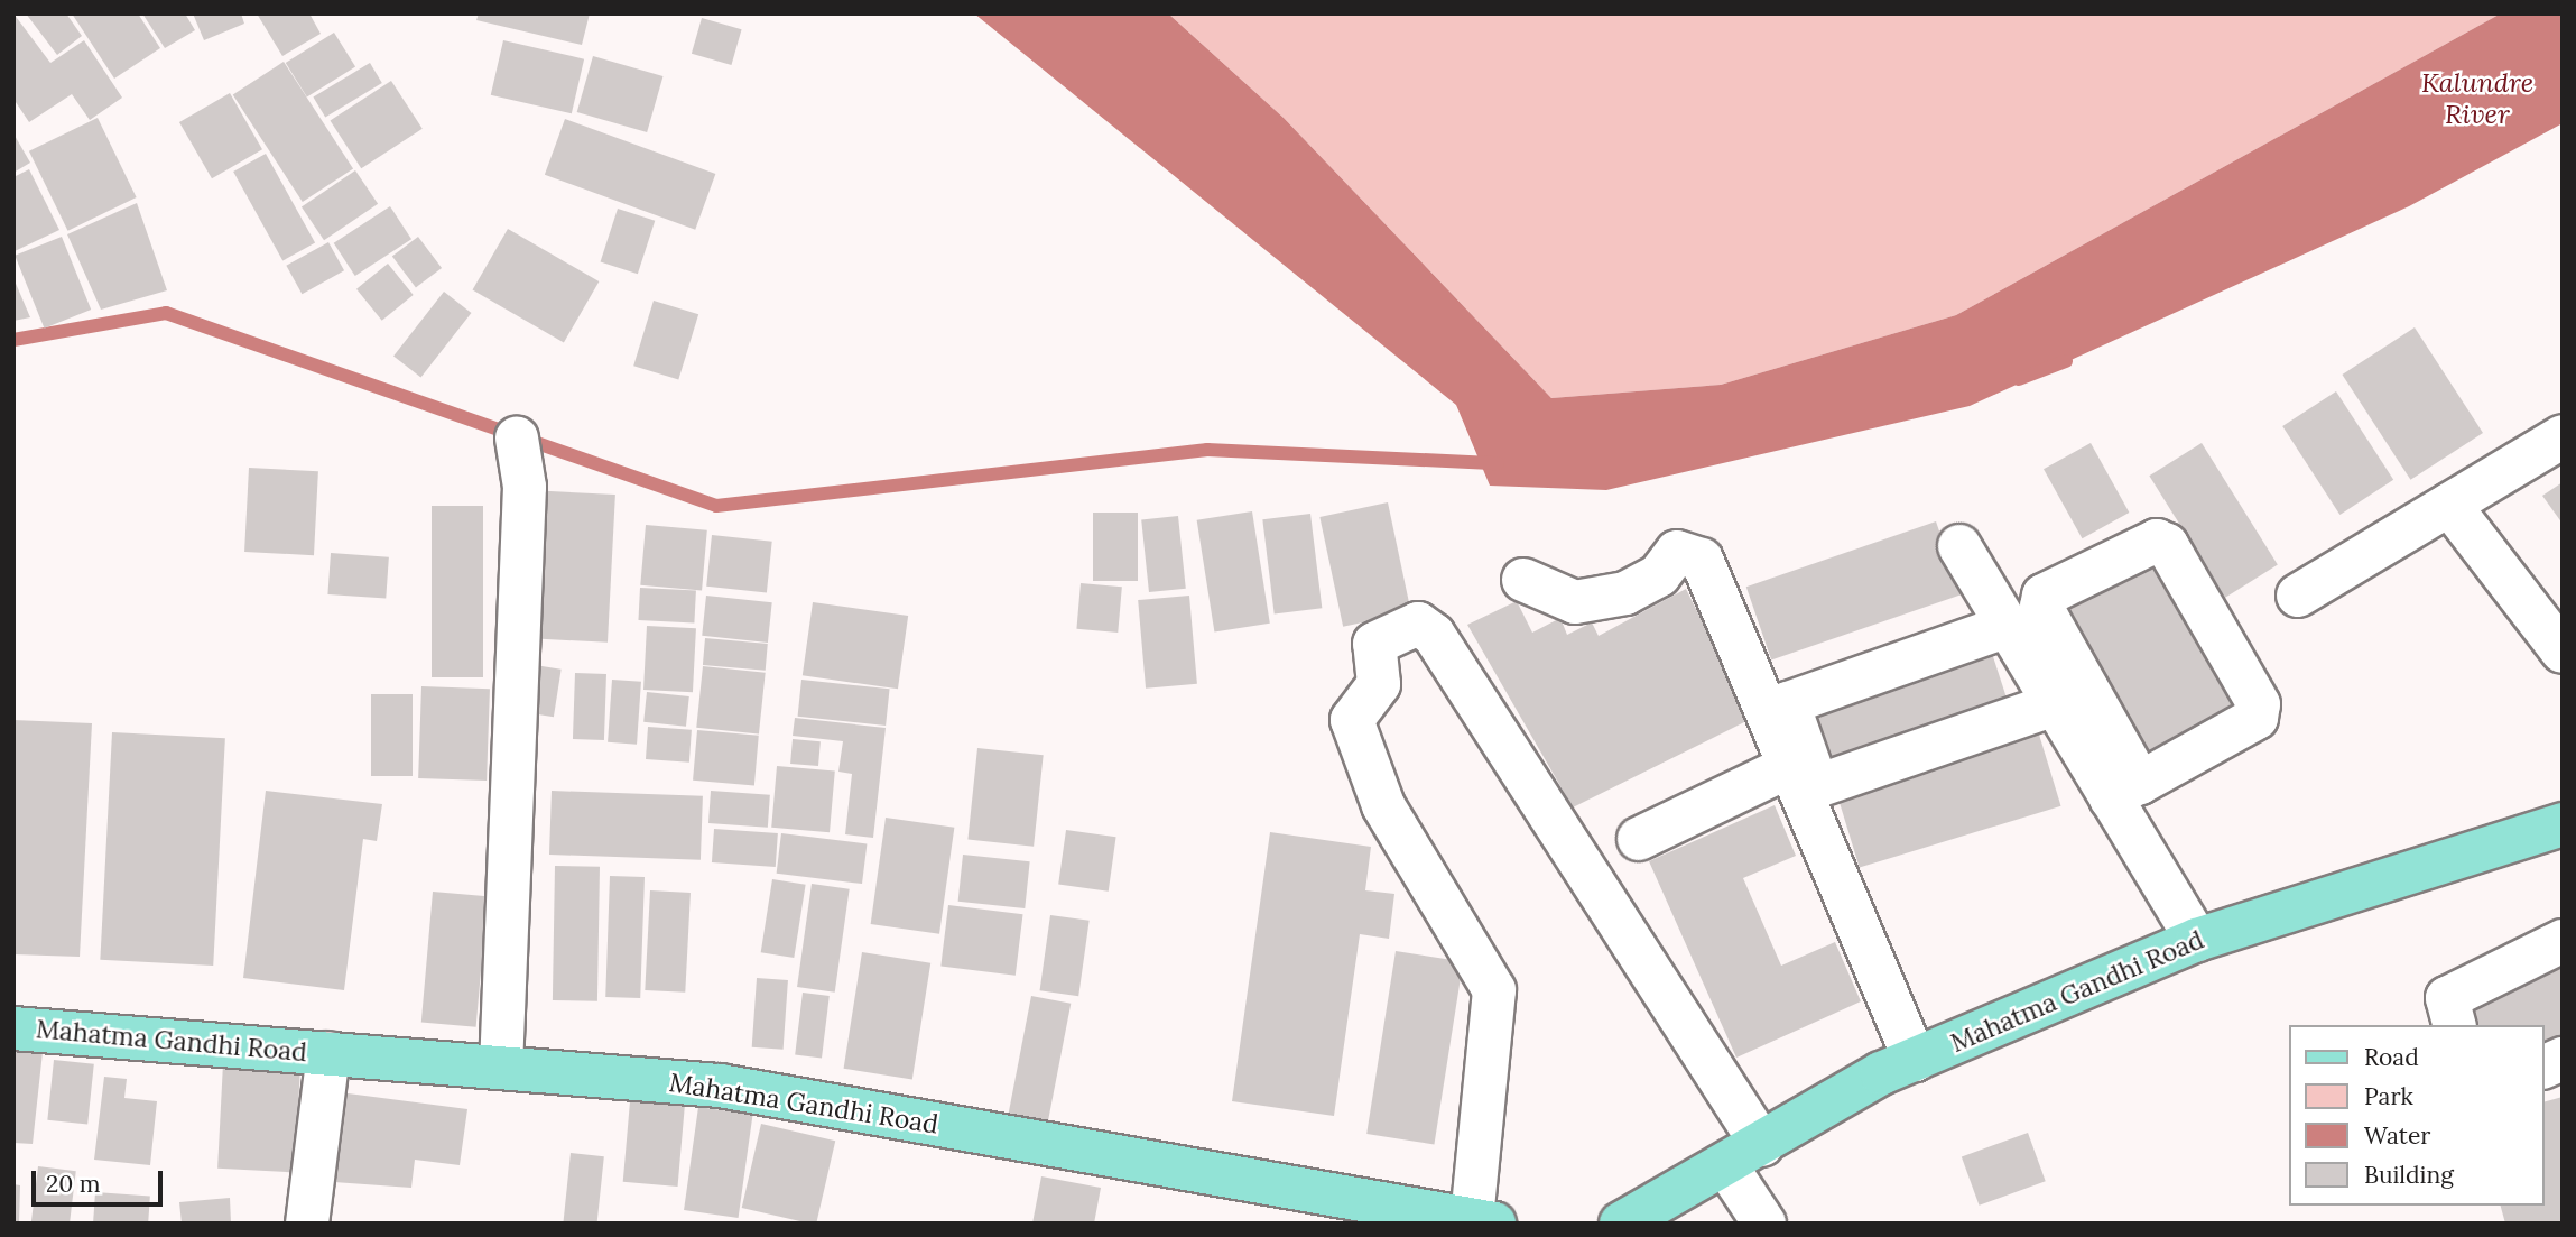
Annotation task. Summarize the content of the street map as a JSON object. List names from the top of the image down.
{
  "streets": {
    "main road": ["Mahatma Gandhi Road"]
  },
  "water": ["Kalundre River"],
  "legend": [
    "Road",
    "Park",
    "Water",
    "Building"
  ],
  "scale_bar": "20 m"
}
